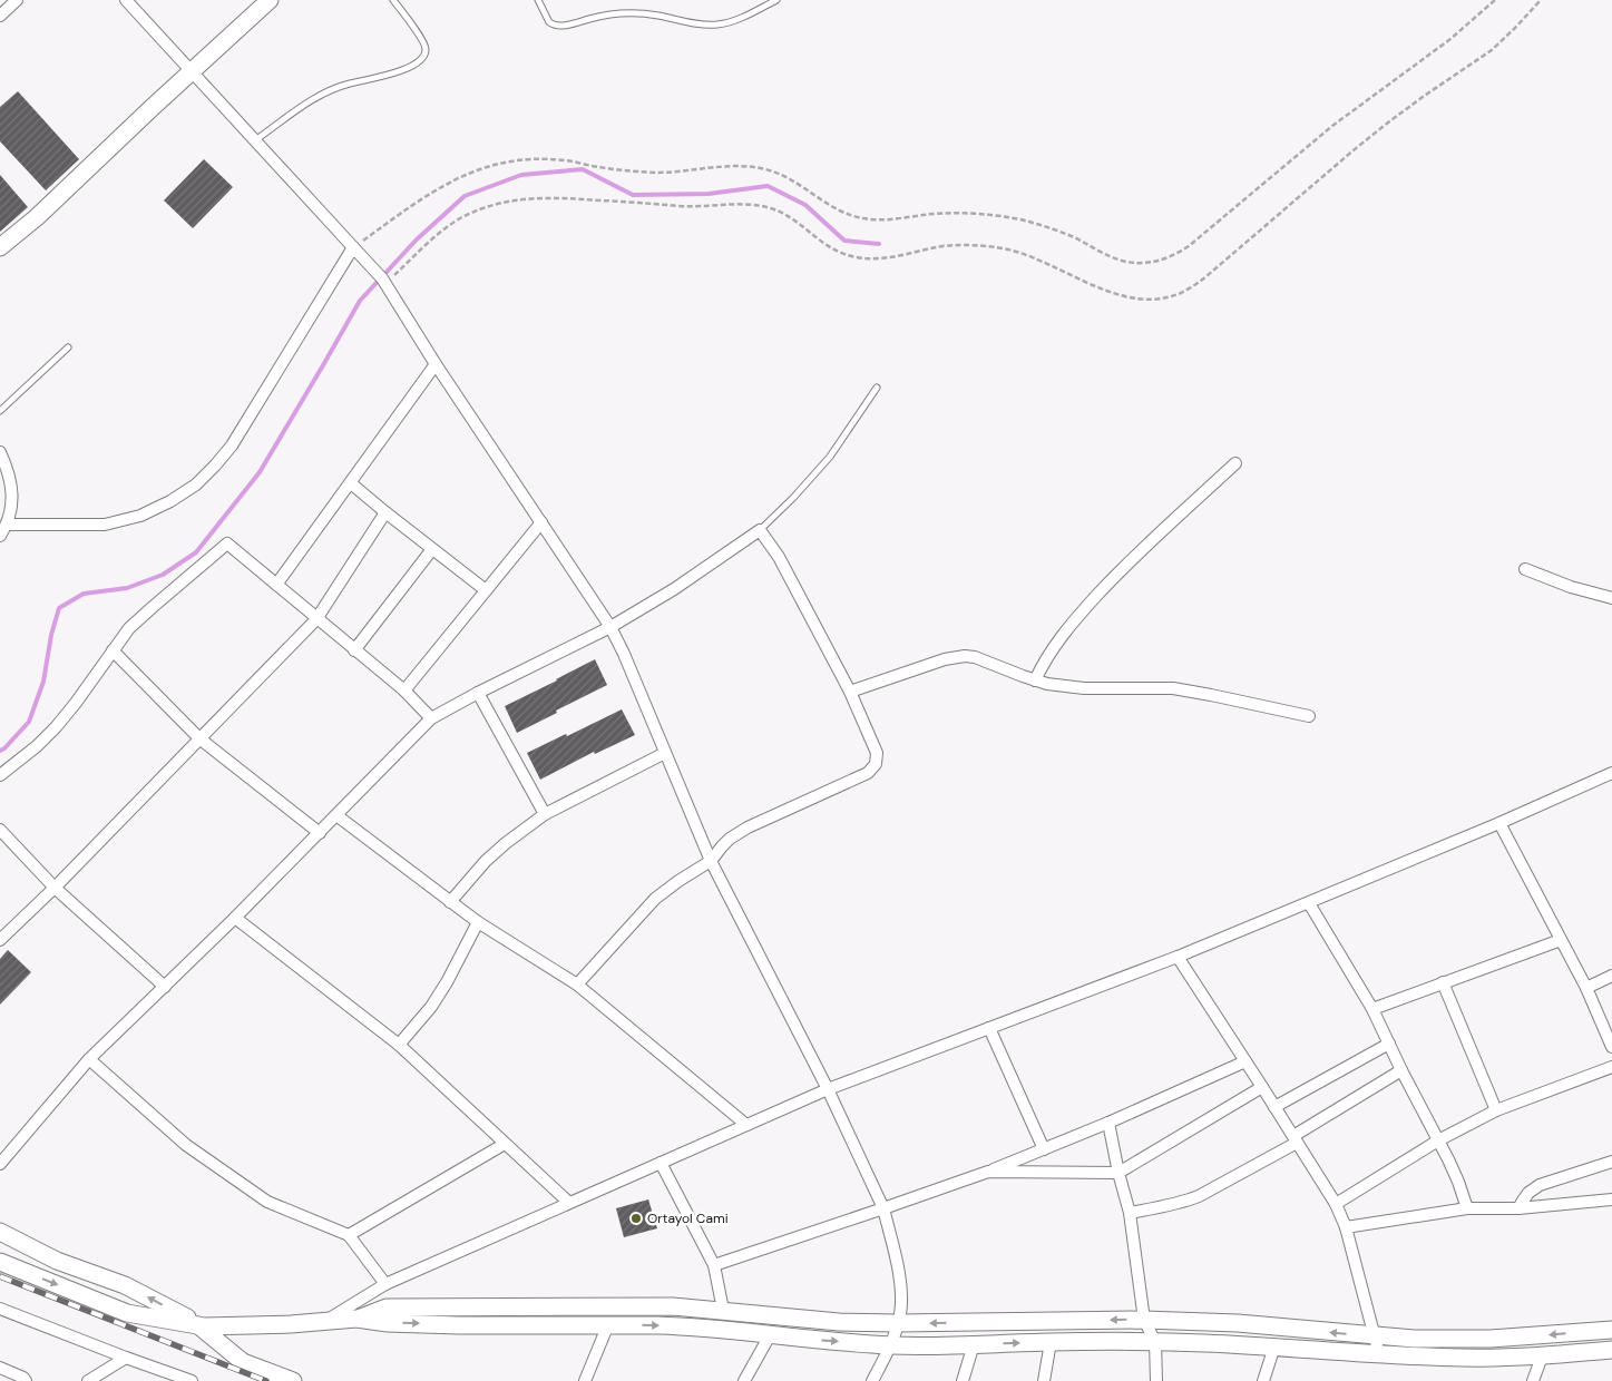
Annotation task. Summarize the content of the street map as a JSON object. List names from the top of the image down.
{
  "places": ["Ortayol Cami"]
}
